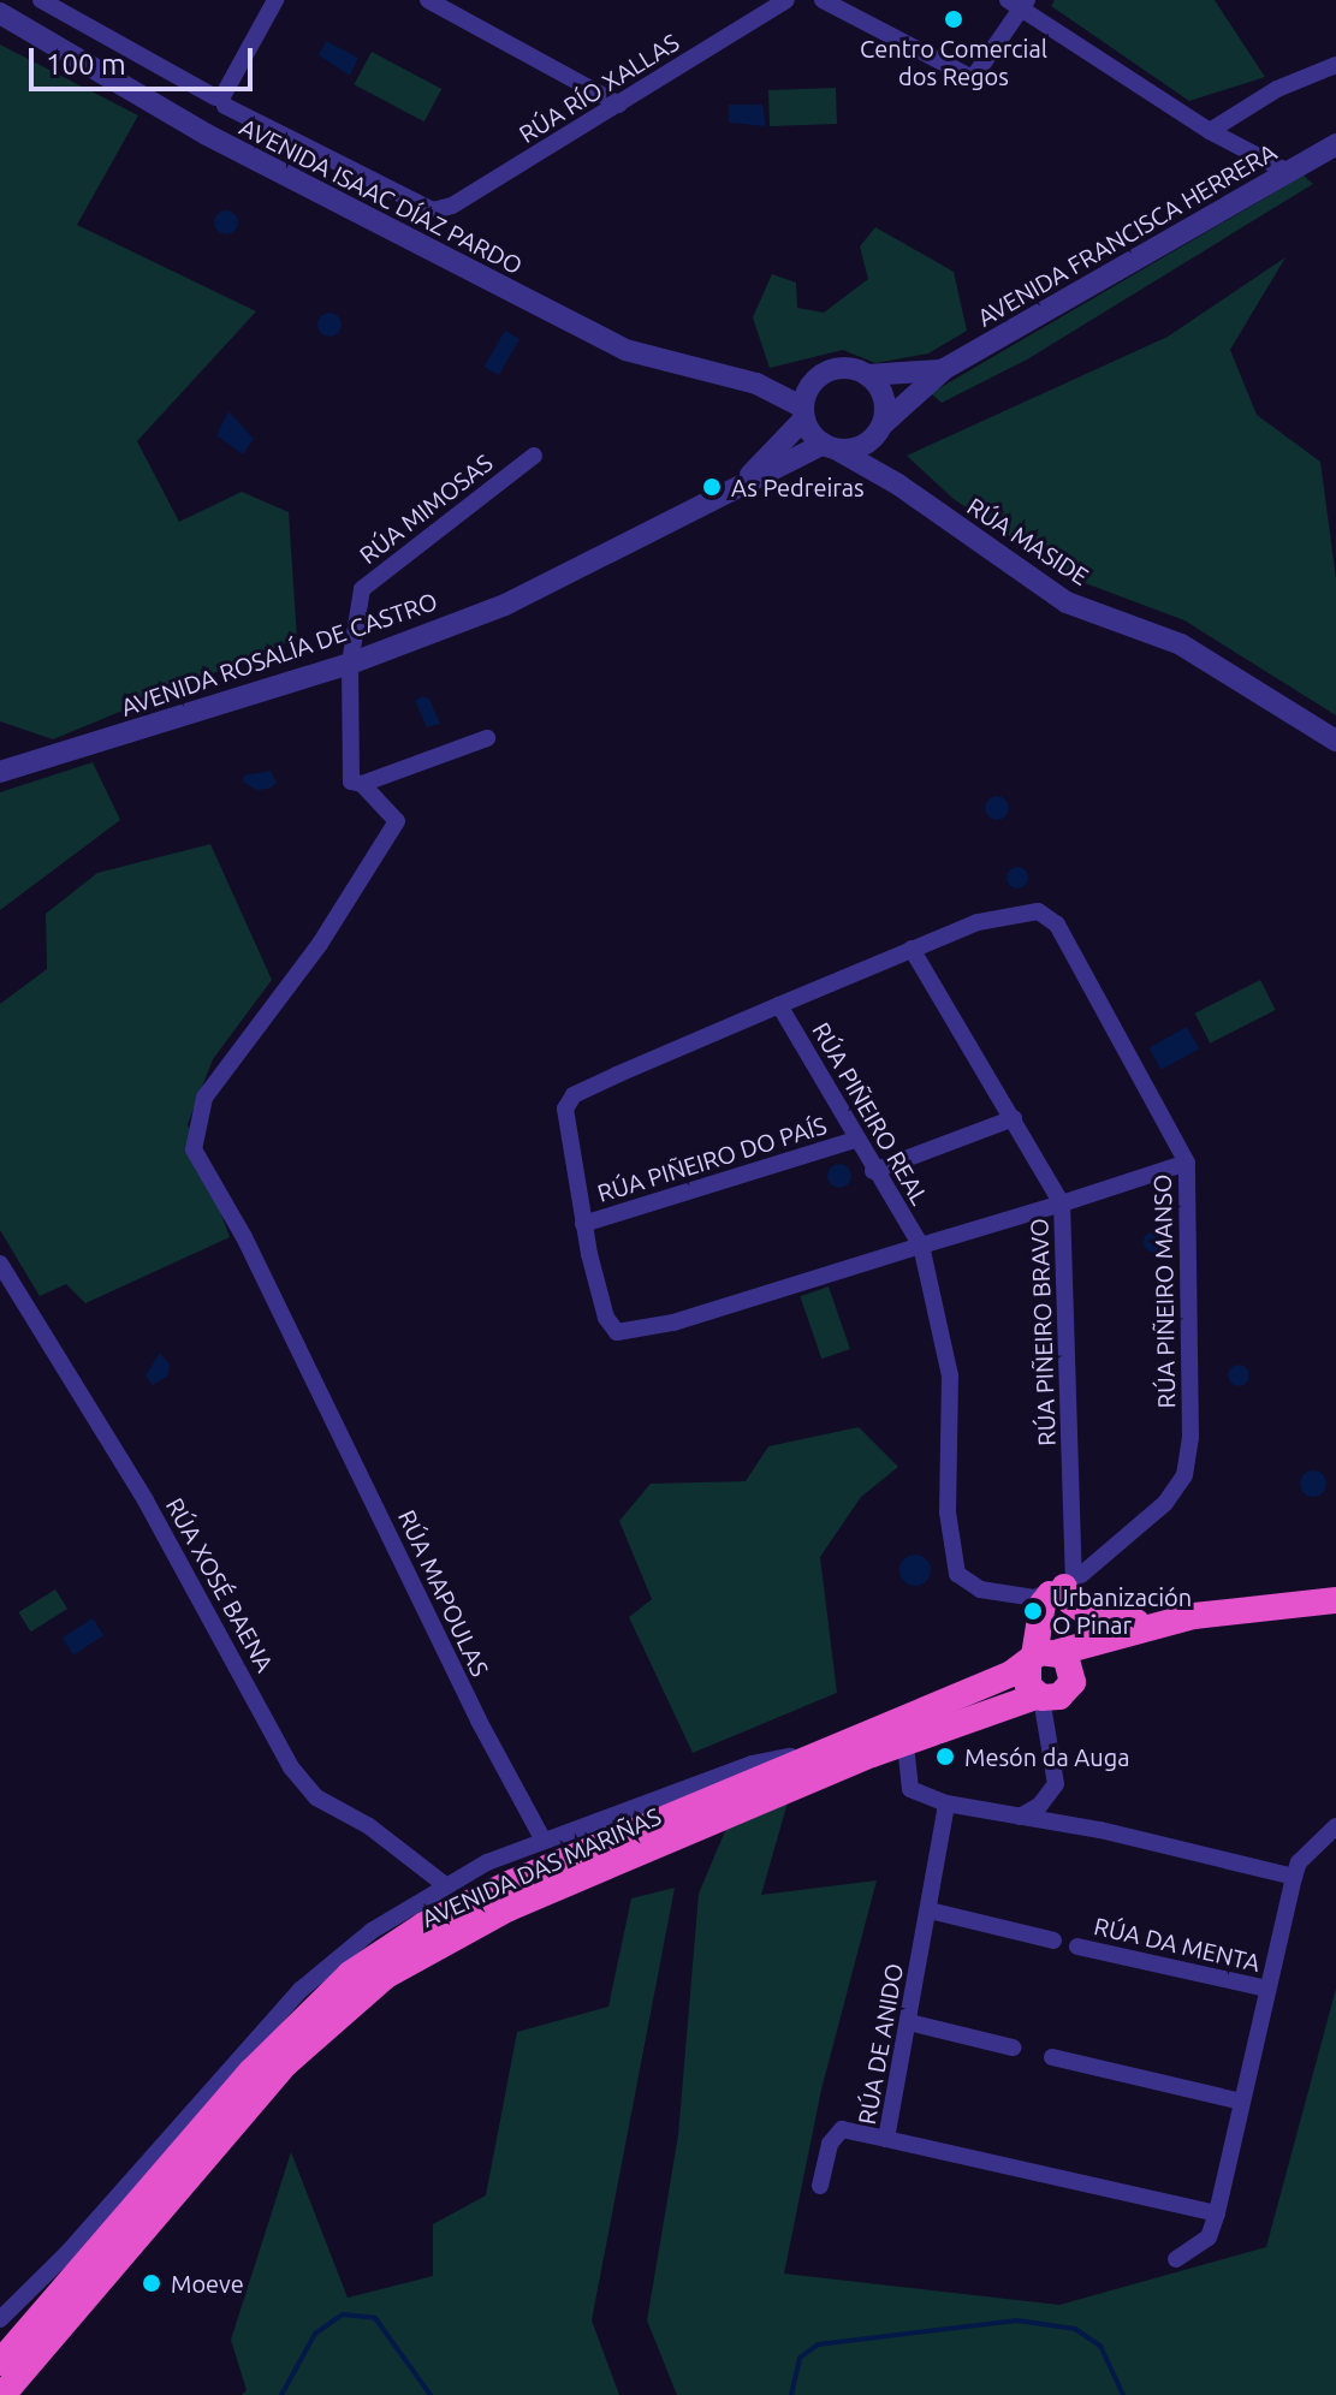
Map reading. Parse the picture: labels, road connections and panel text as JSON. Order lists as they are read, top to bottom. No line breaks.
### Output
{"streets":{"highway":["AVENIDA DAS MARIÑAS"],"street":["RÚA RÍO XALLAS","AVENIDA ISAAC DÍAZ PARDO","AVENIDA FRANCISCA HERRERA","RÚA MIMOSAS","RÚA MASIDE","AVENIDA ROSALÍA DE CASTRO","RÚA PIÑEIRO REAL","RÚA PIÑEIRO DO PAÍS","RÚA PIÑEIRO MANSO","RÚA PIÑEIRO BRAVO","RÚA XOSÉ BAENA","RÚA MAPOULAS","RÚA DA MENTA","RÚA DE ANIDO"]},"crossings":[["AVENIDA ISAAC DÍAZ PARDO","AVENIDA FRANCISCA HERRERA"],["AVENIDA ISAAC DÍAZ PARDO","RÚA MASIDE"],["AVENIDA ISAAC DÍAZ PARDO","AVENIDA ROSALÍA DE CASTRO"],["AVENIDA FRANCISCA HERRERA","RÚA MASIDE"],["AVENIDA FRANCISCA HERRERA","AVENIDA ROSALÍA DE CASTRO"],["RÚA MIMOSAS","AVENIDA ROSALÍA DE CASTRO"],["RÚA MIMOSAS","RÚA MAPOULAS"],["RÚA MASIDE","AVENIDA ROSALÍA DE CASTRO"],["RÚA PIÑEIRO REAL","RÚA PIÑEIRO DO PAÍS"],["RÚA PIÑEIRO REAL","RÚA PIÑEIRO MANSO"],["RÚA PIÑEIRO DO PAÍS","RÚA PIÑEIRO MANSO"],["RÚA PIÑEIRO MANSO","RÚA PIÑEIRO BRAVO"],["RÚA XOSÉ BAENA","AVENIDA DAS MARIÑAS"],["RÚA MAPOULAS","AVENIDA DAS MARIÑAS"]],"places":["Centro Comercial dos Regos","As Pedreiras","Urbanización O Pinar","Mesón da Auga","Moeve"],"scale_bar":"100 m"}
